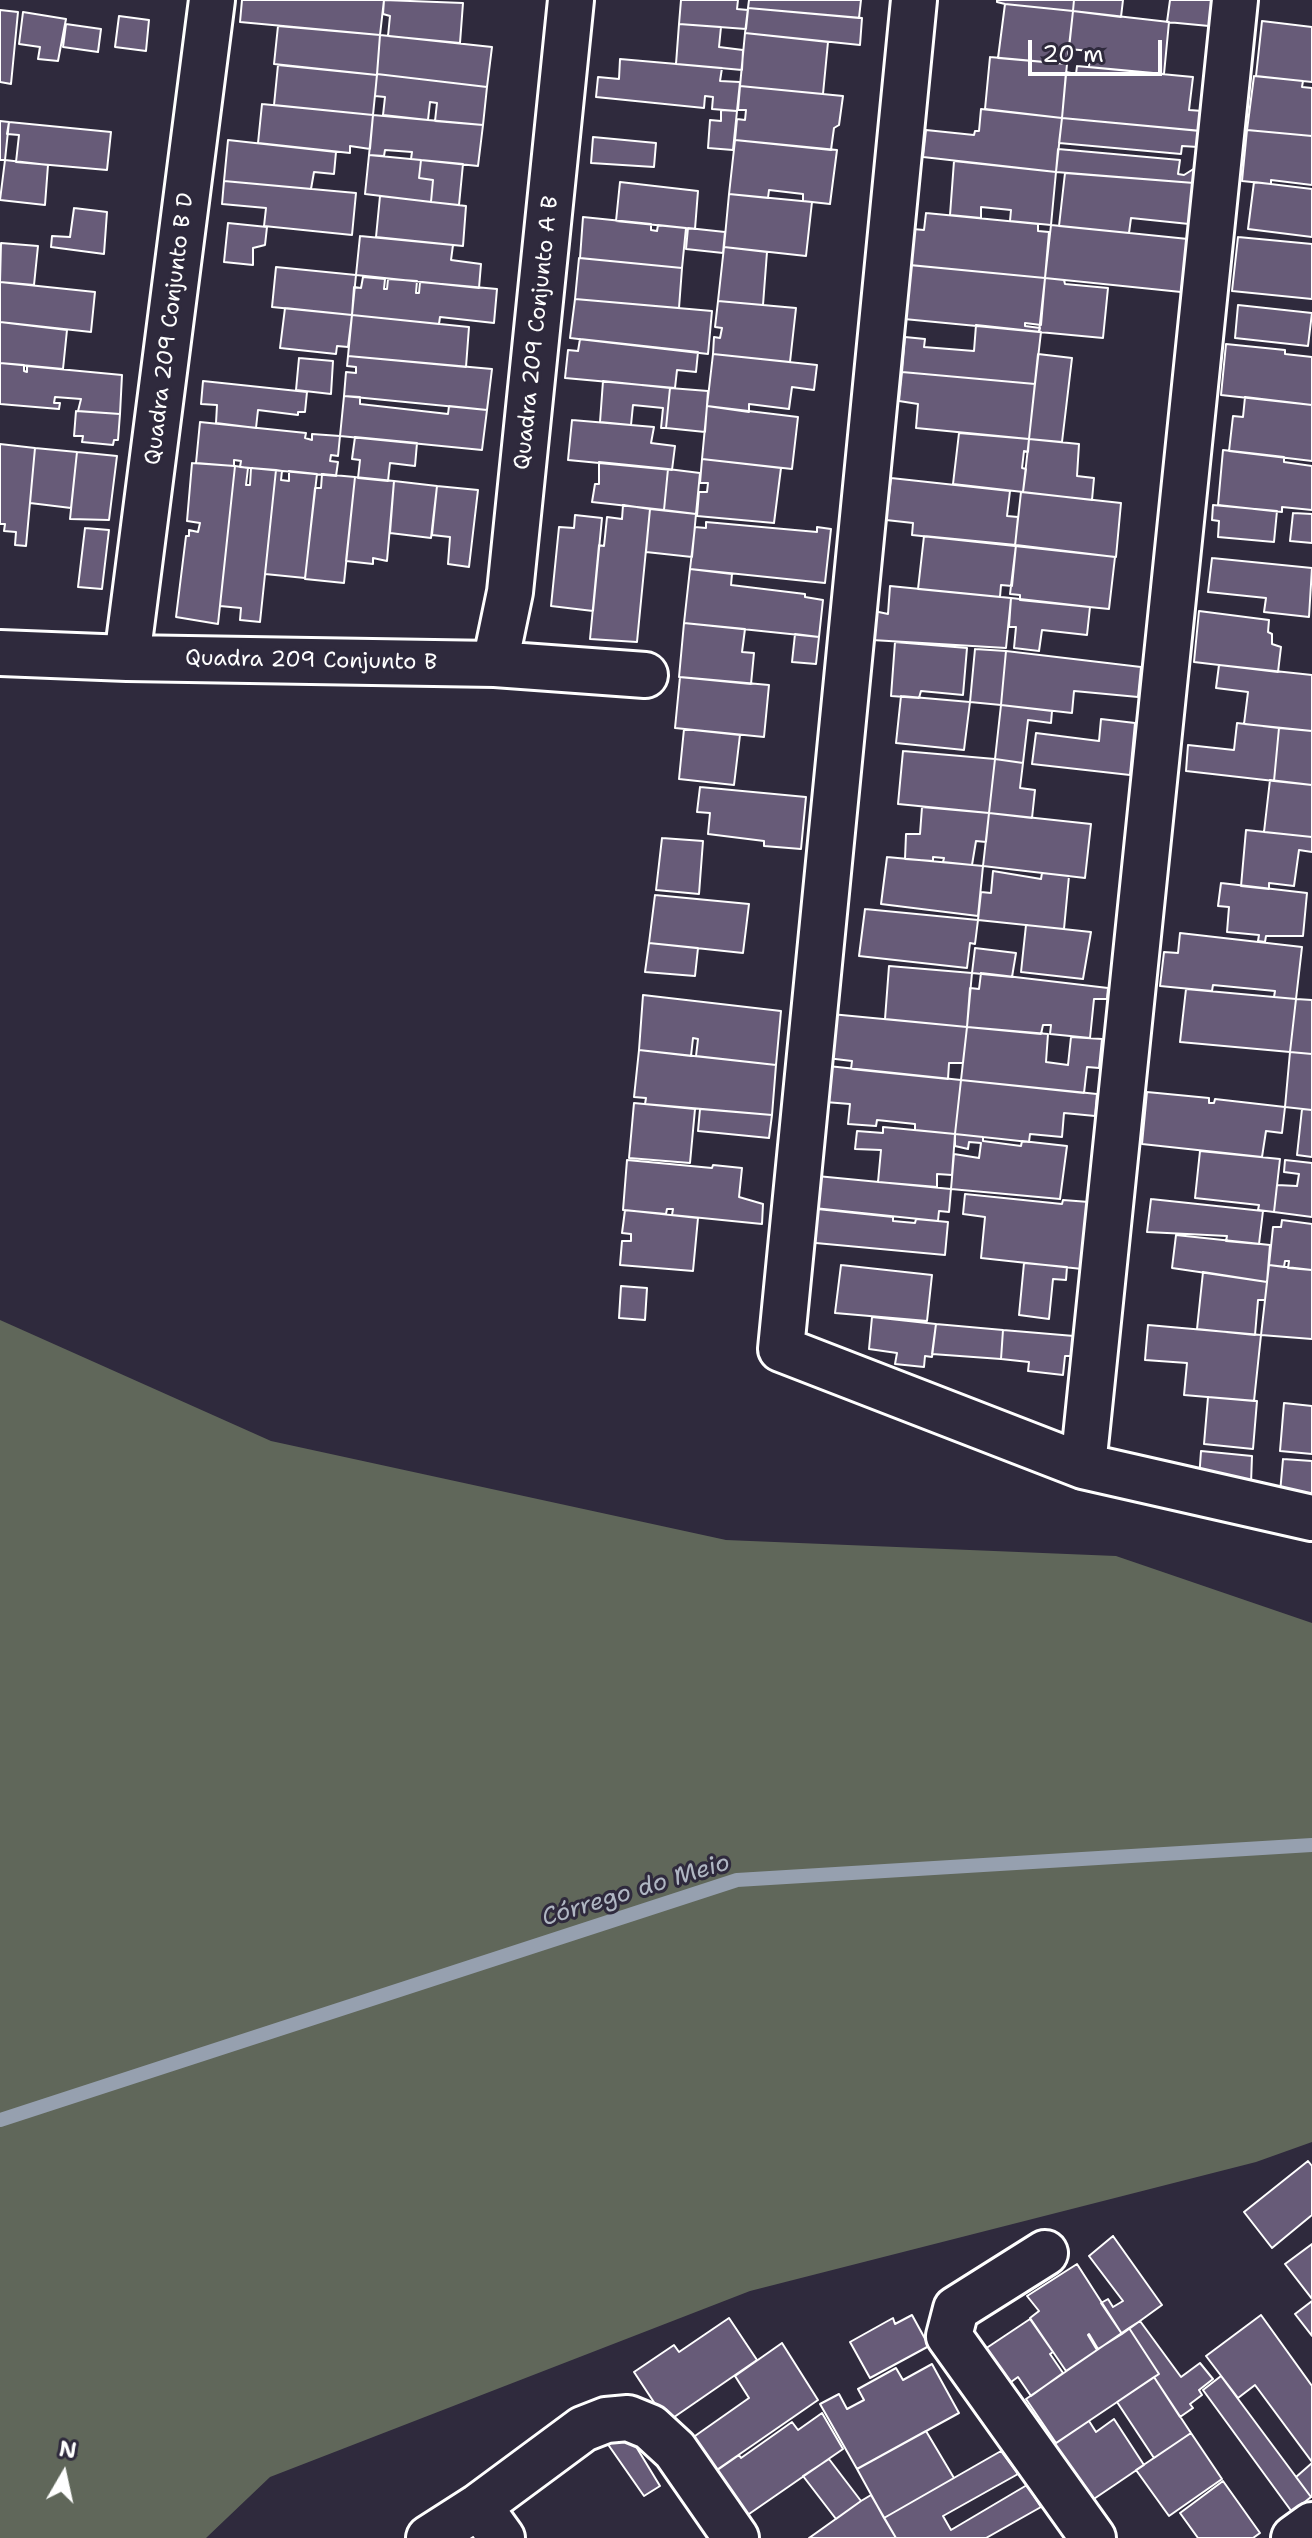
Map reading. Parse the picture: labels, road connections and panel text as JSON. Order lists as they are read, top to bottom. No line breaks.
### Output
{"streets":{"street":["Quadra 209 Conjunto B D","Quadra 209 Conjunto A B","Quadra 209 Conjunto B"]},"crossings":[["Quadra 209 Conjunto B D","Quadra 209 Conjunto B"],["Quadra 209 Conjunto A B","Quadra 209 Conjunto B"]],"water":["Córrego do Meio"],"scale_bar":"20 m","north":"top"}
